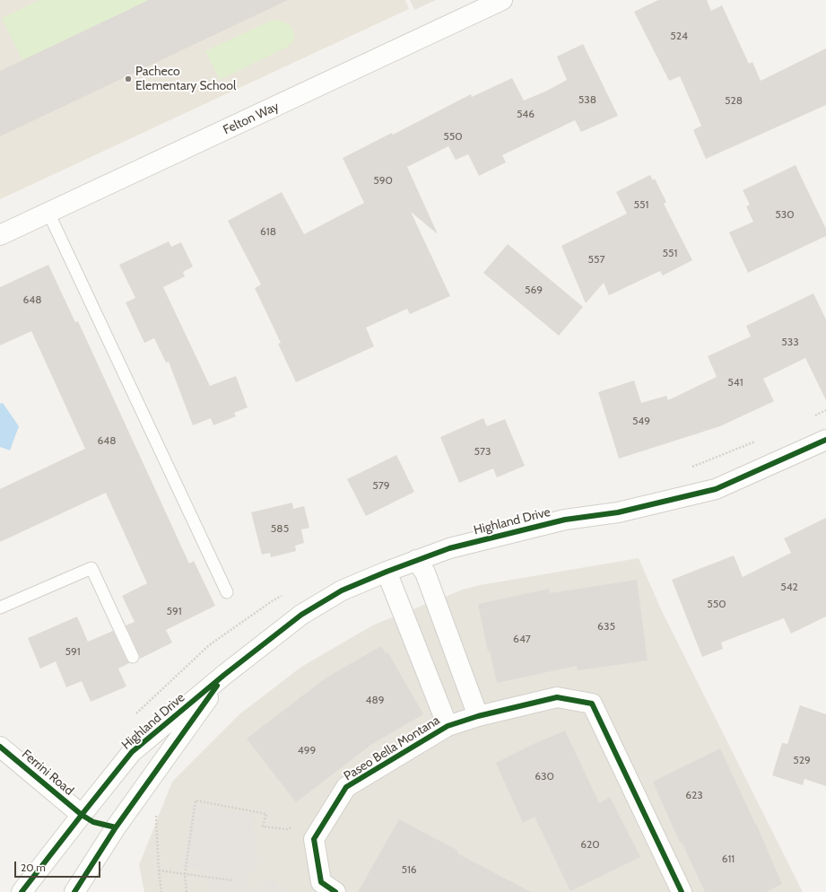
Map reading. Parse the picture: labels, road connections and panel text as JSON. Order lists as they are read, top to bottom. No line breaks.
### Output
{"streets":{"street":["Felton Way","Highland Drive","Paseo Bella Montana","Ferrini Road"]},"crossings":[["Highland Drive","Paseo Bella Montana"],["Highland Drive","Ferrini Road"]],"places":["Pacheco Elementary School"],"house_numbers":["524","538","528","546","550","590","551","530","618","551","557","569","648","533","541","549","648","573","579","585","542","550","591","635","647","591","489","499","529","630","623","620","611","516"],"scale_bar":"20 m"}
